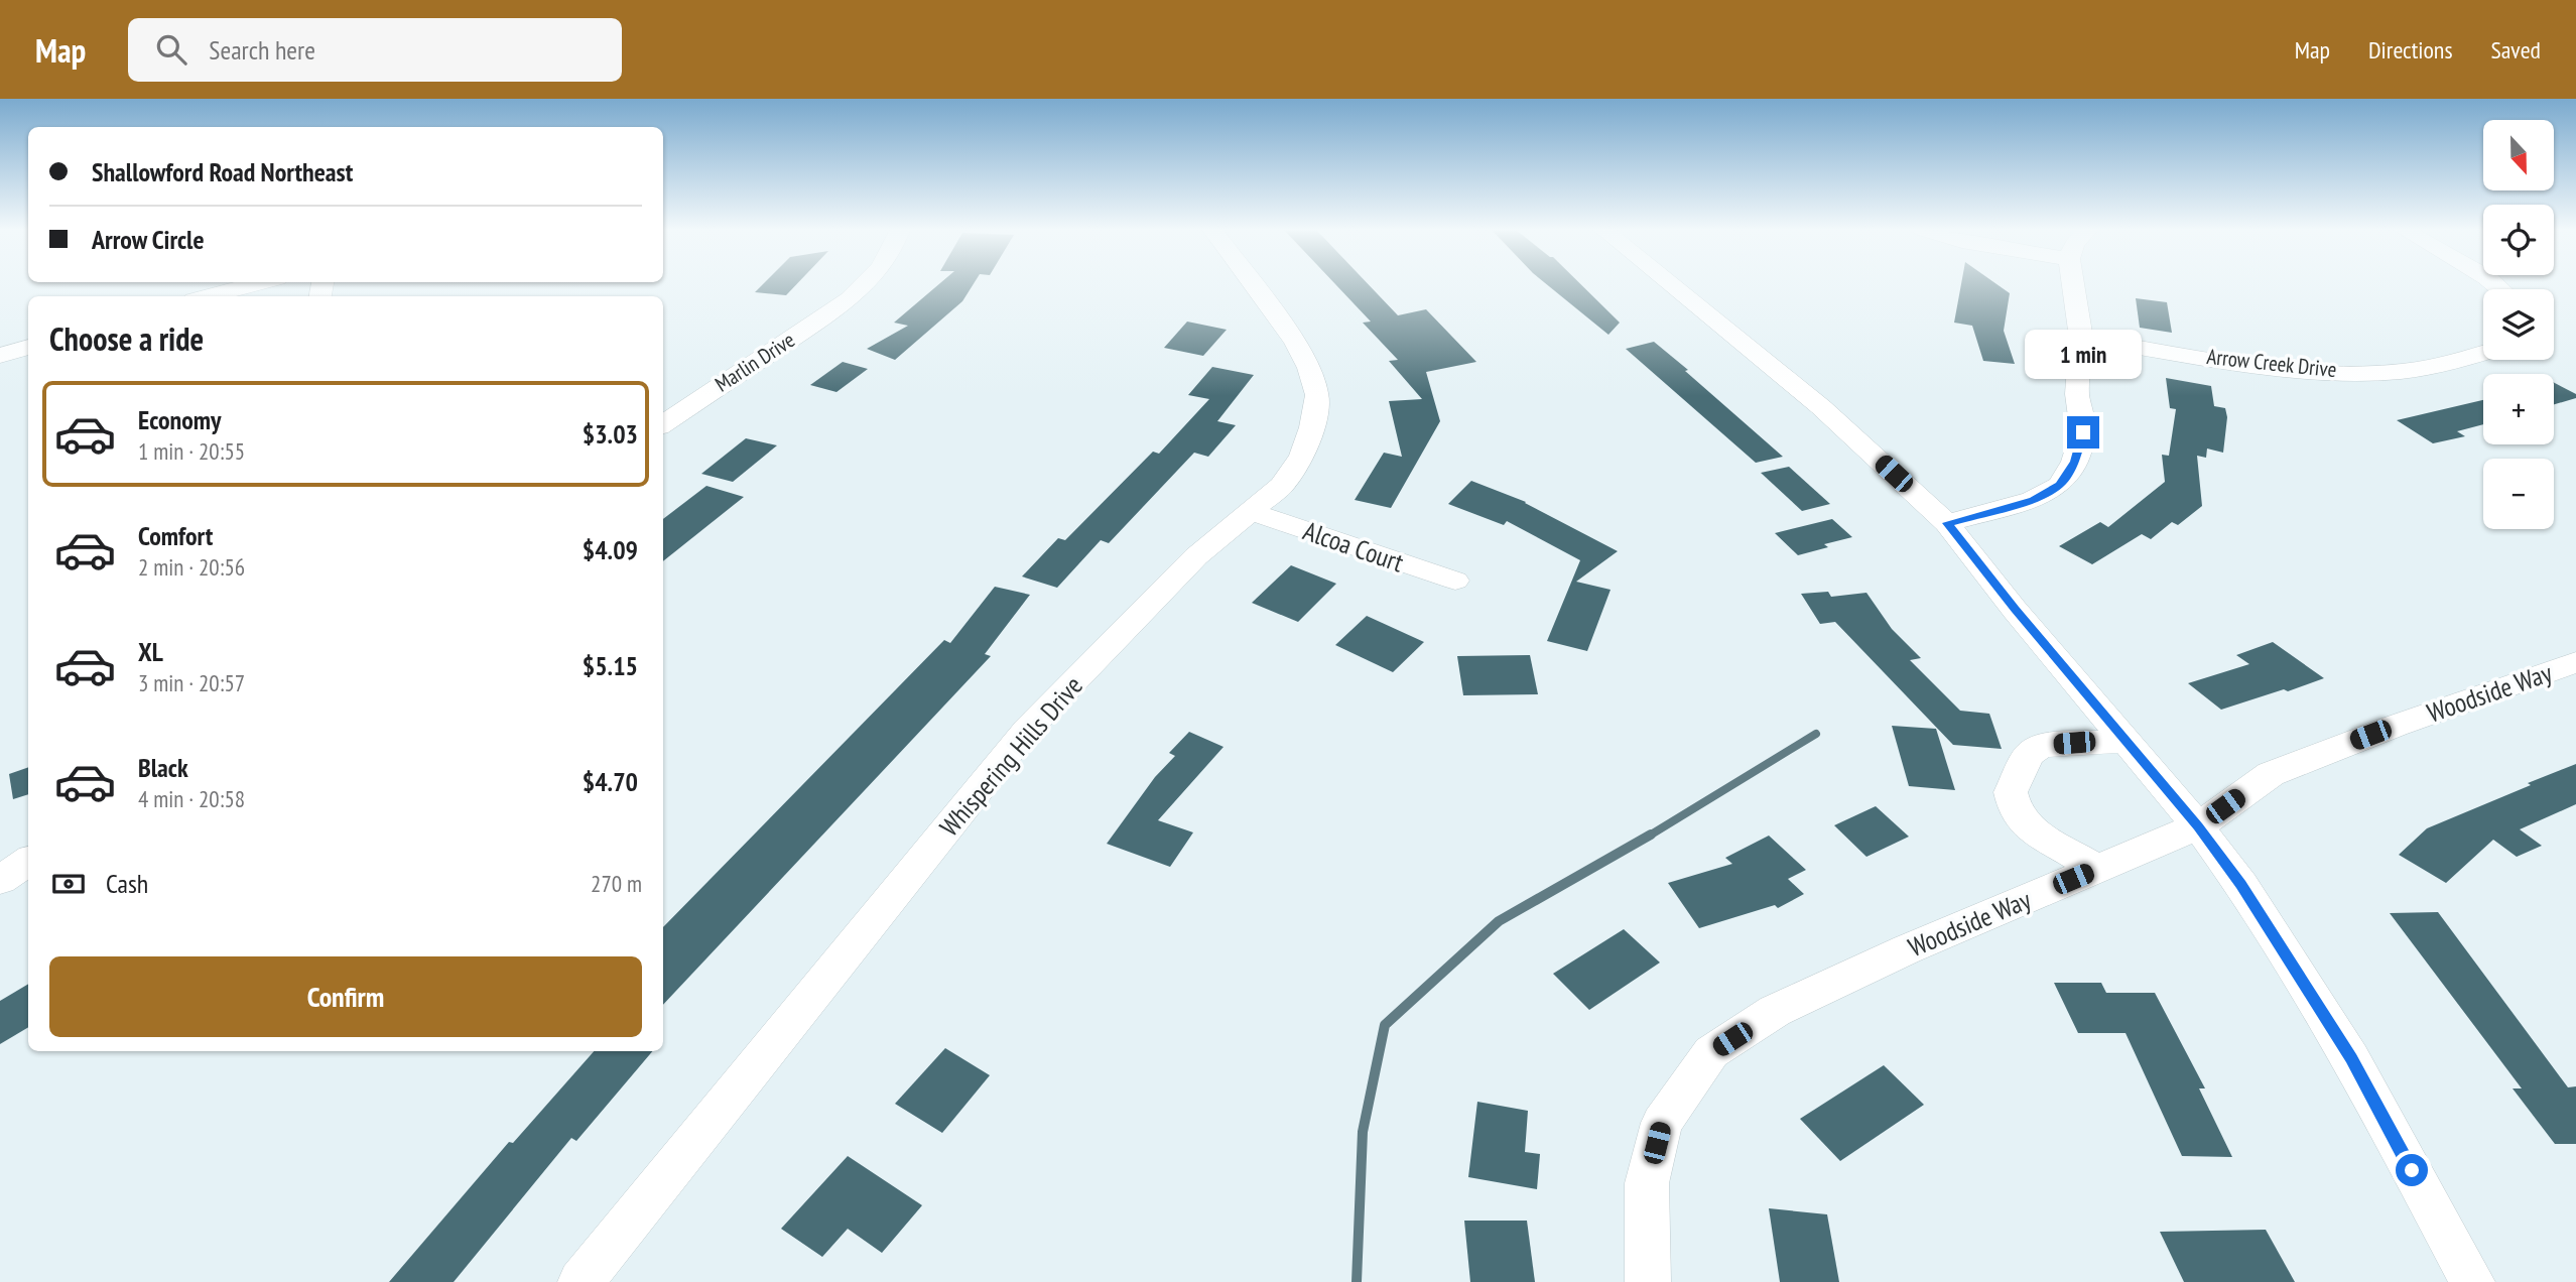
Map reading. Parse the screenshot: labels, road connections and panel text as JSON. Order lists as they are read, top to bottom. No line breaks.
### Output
{"streets":{"street":["Marlin Drive","Arrow Creek Drive","Alcoa Court","Woodside Way","Whispering Hills Drive"]},"crossings":[["Alcoa Court","Whispering Hills Drive"]],"north":"bottom","page":{"header":"Map","search":"Search here","nav":["Map","Directions","Saved"],"map_buttons":["+","−"],"banner":["Shallowford Road Northeast","Arrow Circle"],"heading":"Choose a ride","bubble":"1 min","list":[{"name":"Economy","note":"1 min · 20:55","value":"$3.03"},{"name":"Comfort","note":"2 min · 20:56","value":"$4.09"},{"name":"XL","note":"3 min · 20:57","value":"$5.15"},{"name":"Black","note":"4 min · 20:58","value":"$4.70"}],"pay":["Cash","270 m"],"buttons":"Confirm"}}
